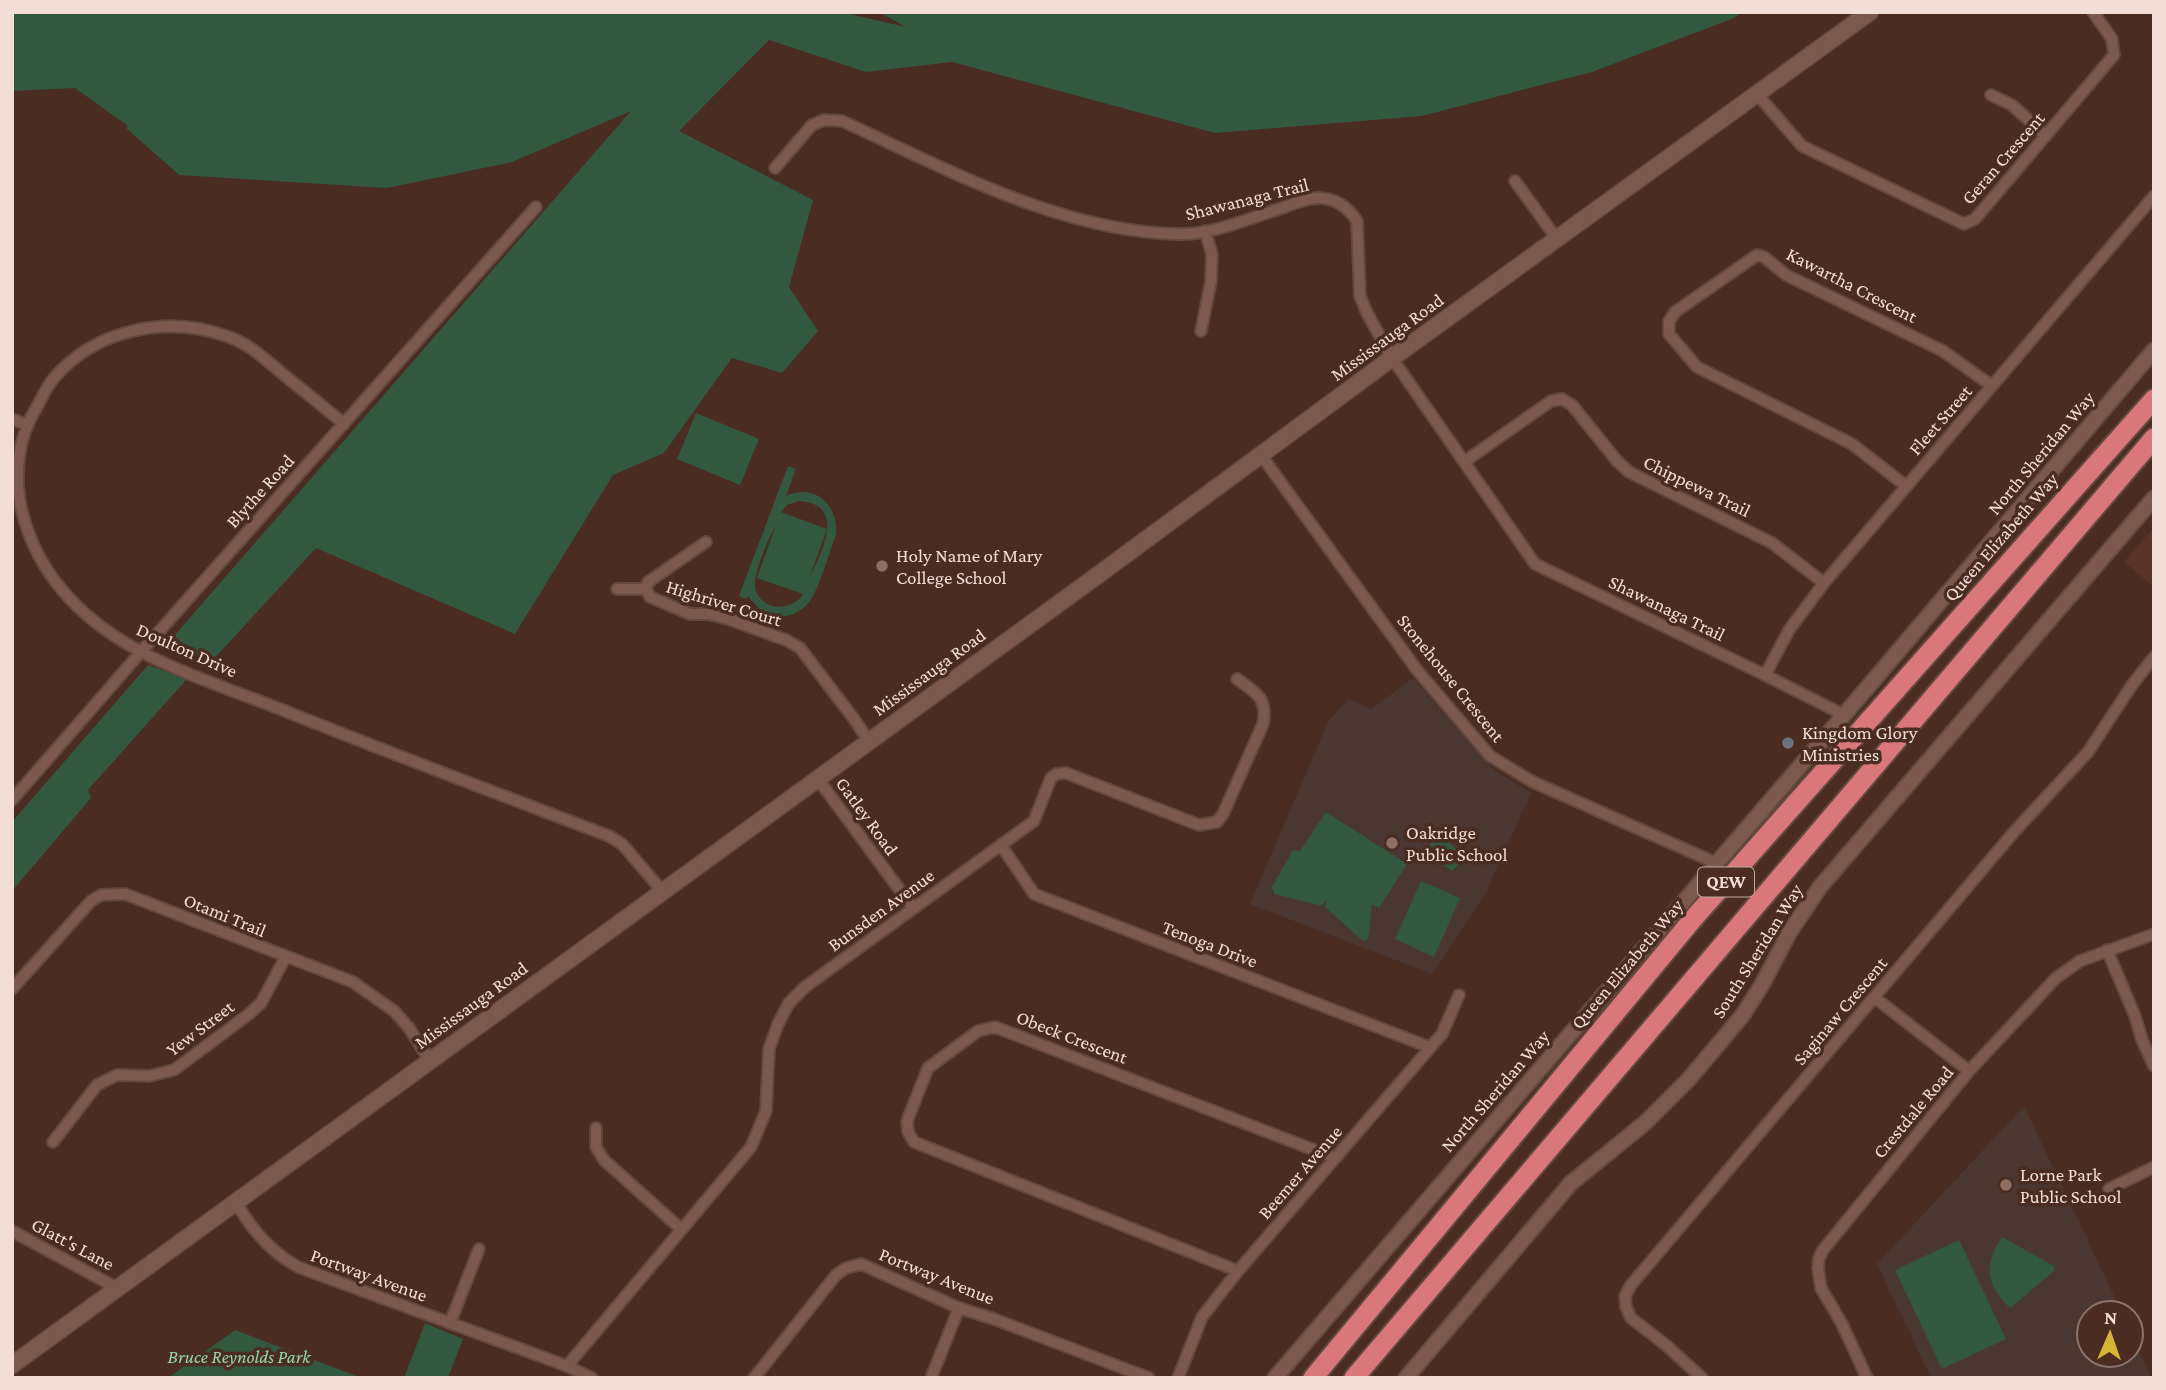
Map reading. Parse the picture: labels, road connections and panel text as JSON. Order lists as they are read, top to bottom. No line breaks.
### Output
{"streets":{"highway":["Queen Elizabeth Way","QEW"],"main road":["Mississauga Road"],"street":["Geran Crescent","Shawanaga Trail","Kawartha Crescent","Fleet Street","North Sheridan Way","Chippewa Trail","Blythe Road","Highriver Court","Doulton Drive","Stonehouse Crescent","Gatley Road","Bunsden Avenue","Otami Trail","Tenoga Drive","South Sheridan Way","Saginaw Crescent","Yew Street","Obeck Crescent","Crestdale Road","Beemer Avenue","Glatt's Lane","Portway Avenue"]},"crossings":[["Geran Crescent","Mississauga Road"],["Shawanaga Trail","Mississauga Road"],["Shawanaga Trail","Fleet Street"],["Shawanaga Trail","North Sheridan Way"],["Shawanaga Trail","Chippewa Trail"],["Kawartha Crescent","Fleet Street"],["Mississauga Road","Highriver Court"],["Mississauga Road","Doulton Drive"],["Mississauga Road","Stonehouse Crescent"],["Mississauga Road","Gatley Road"],["Mississauga Road","Otami Trail"],["Mississauga Road","Glatt's Lane"],["Mississauga Road","Portway Avenue"],["Fleet Street","Chippewa Trail"],["North Sheridan Way","Stonehouse Crescent"],["Blythe Road","Doulton Drive"],["Gatley Road","Bunsden Avenue"],["Bunsden Avenue","Tenoga Drive"],["Bunsden Avenue","Portway Avenue"],["Otami Trail","Yew Street"],["Tenoga Drive","Beemer Avenue"],["Obeck Crescent","Beemer Avenue"]],"parks":["Bruce Reynolds Park"],"places":["Holy Name of Mary College School","Kingdom Glory Ministries","Oakridge Public School","Lorne Park Public School"],"north":"top"}
